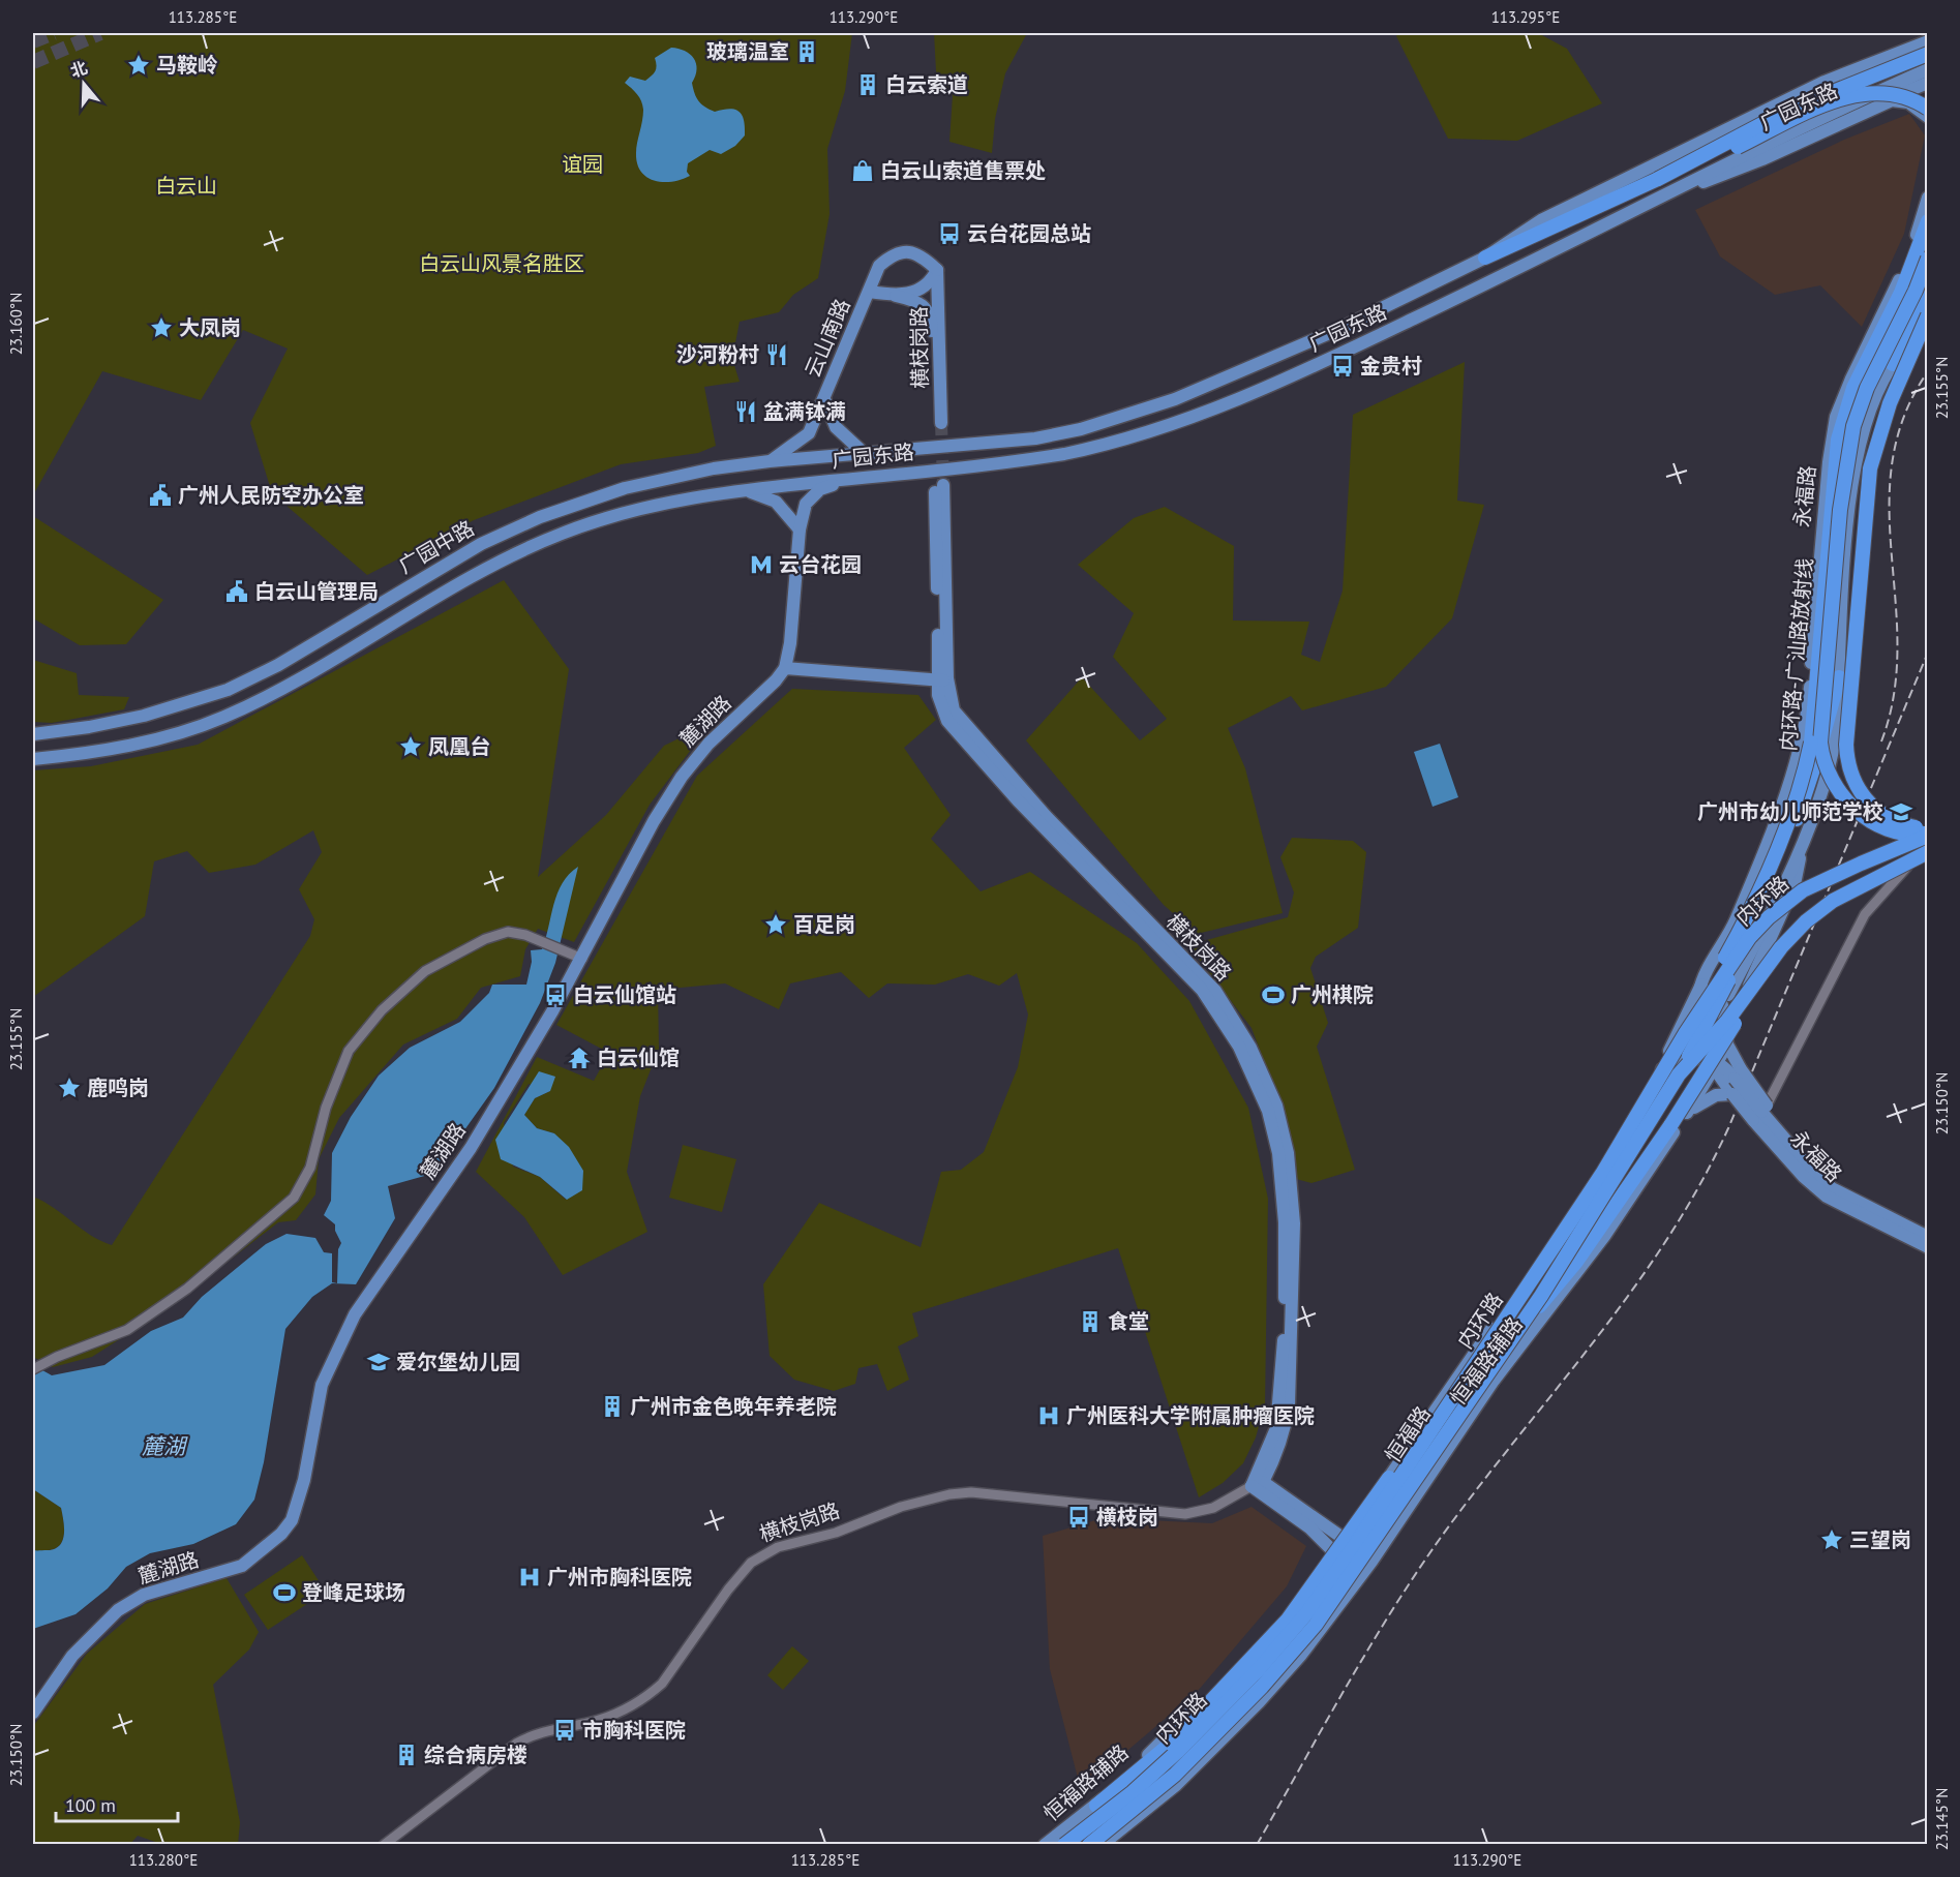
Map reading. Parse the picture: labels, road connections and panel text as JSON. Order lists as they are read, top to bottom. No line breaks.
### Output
{"streets":{"highway":["内环路-广汕路放射线","内环路"],"main road":["广园东路","云山南路","横枝岗路","永福路","广园中路","麓湖路","恒福路辅路","恒福路"]},"crossings":[["广园东路","云山南路"],["广园东路","广园中路"],["广园东路","麓湖路"],["云山南路","横枝岗路"],["云山南路","广园中路"],["永福路","恒福路辅路"],["永福路","恒福路"],["内环路-广汕路放射线","内环路"],["内环路-广汕路放射线","恒福路辅路"],["内环路","恒福路辅路"],["内环路","恒福路"],["恒福路辅路","恒福路"]],"water":["麓湖"],"parks":["谊园","白云山","白云山风景名胜区"],"places":{"building":["玻璃温室","白云索道","食堂","广州市金色晚年养老院","综合病房楼"],"place":["马鞍岭","大凤岗","凤凰台","百足岗","鹿鸣岗","三望岗"],"shop":["白云山索道售票处"],"bus stop":["云台花园总站","金贵村","白云仙馆站","横枝岗","市胸科医院"],"restaurant":["沙河粉村","盆满钵满"],"public building":["广州人民防空办公室","白云山管理局"],"metro station":["云台花园"],"school or university":["广州市幼儿师范学校","爱尔堡幼儿园"],"sports":["广州棋院","登峰足球场"],"temple":["白云仙馆"],"hospital":["广州医科大学附属肿瘤医院","广州市胸科医院"]},"scale_bar":"100 m","north":"top","coordinates":["113.285°E","113.290°E","113.295°E","23.160°N","23.155°N","23.150°N","23.145°N","113.280°E"]}
